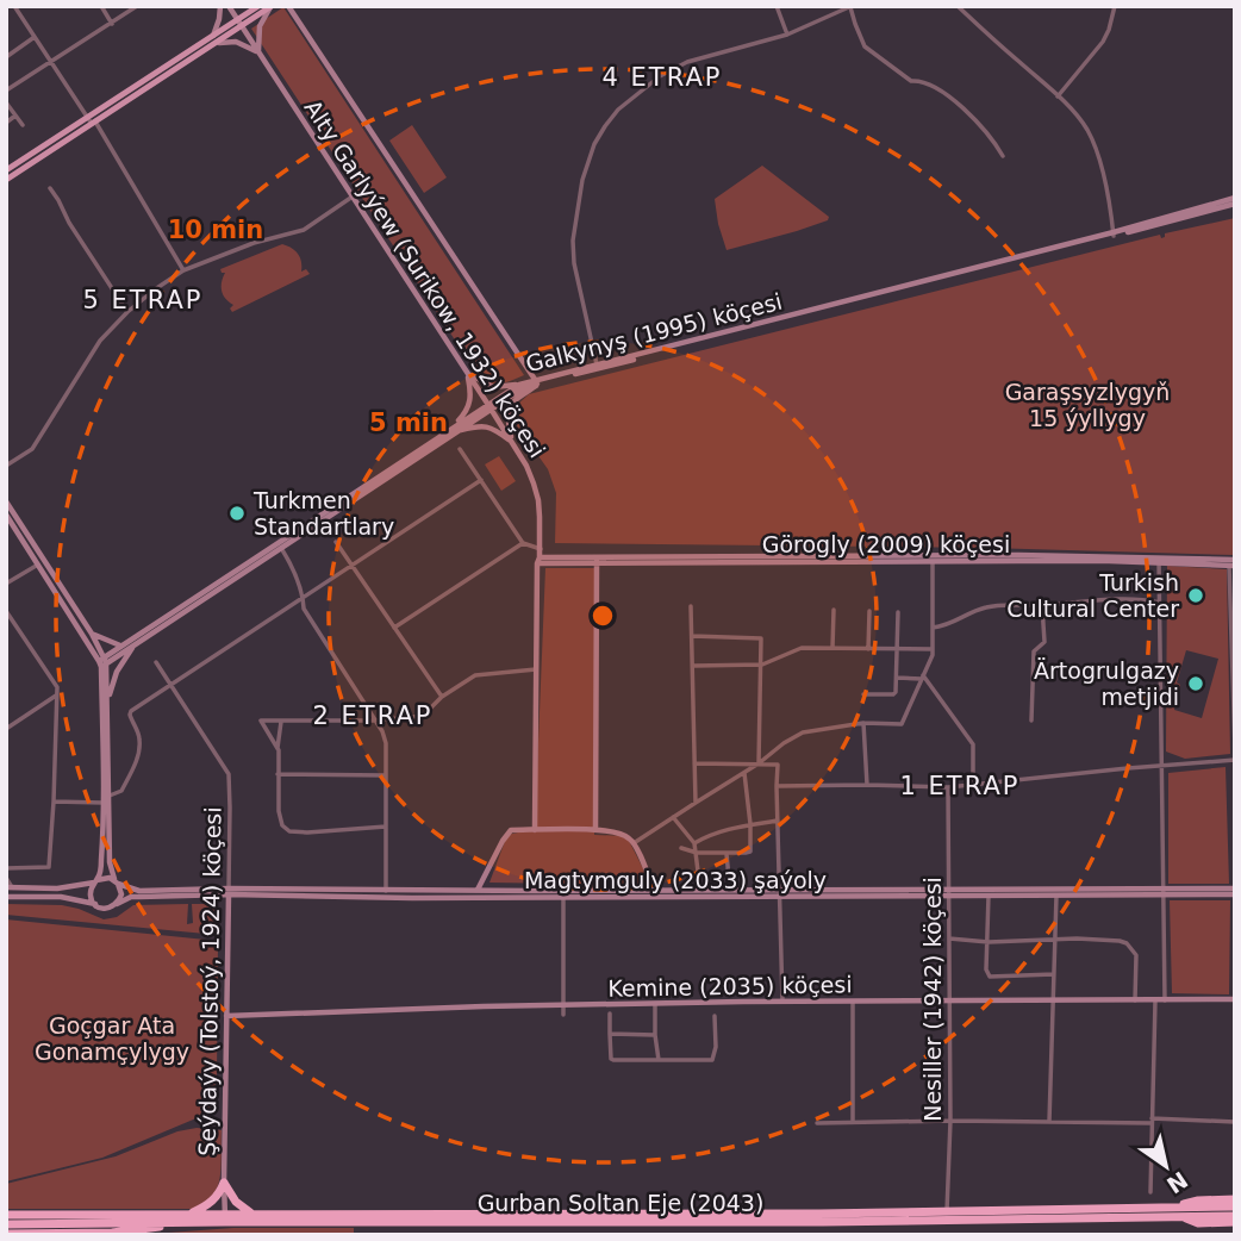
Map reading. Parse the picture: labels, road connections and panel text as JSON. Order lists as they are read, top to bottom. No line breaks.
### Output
{"streets":{"highway":["Gurban Soltan Eje (2043)"],"main road":["Alty Garlyýew (Surikow, 1932) köçesi","Galkynyş (1995) köçesi","Görogly (2009) köçesi","Magtymguly (2033) şaýoly","Şeýdaýy (Tolstoý, 1924) köçesi","Kemine (2035) köçesi"],"street":["Nesiller (1942) köçesi"]},"crossings":[["Alty Garlyýew (Surikow, 1932) köçesi","Galkynyş (1995) köçesi"],["Alty Garlyýew (Surikow, 1932) köçesi","Görogly (2009) köçesi"],["Magtymguly (2033) şaýoly","Şeýdaýy (Tolstoý, 1924) köçesi"],["Magtymguly (2033) şaýoly","Nesiller (1942) köçesi"],["Şeýdaýy (Tolstoý, 1924) köçesi","Kemine (2035) köçesi"],["Şeýdaýy (Tolstoý, 1924) köçesi","Gurban Soltan Eje (2043)"],["Kemine (2035) köçesi","Nesiller (1942) köçesi"],["Nesiller (1942) köçesi","Gurban Soltan Eje (2043)"]],"districts":["4 ETRAP","5 ETRAP","2 ETRAP","1 ETRAP"],"parks":["Garaşsyzlygyň 15 ýyllygy","Goçgar Ata Gonamçylygy"],"places":["Turkmen Standartlary","Turkish Cultural Center","Ärtogrulgazy metjidi"],"north":"bottom right","rings":["10 min","5 min"]}
